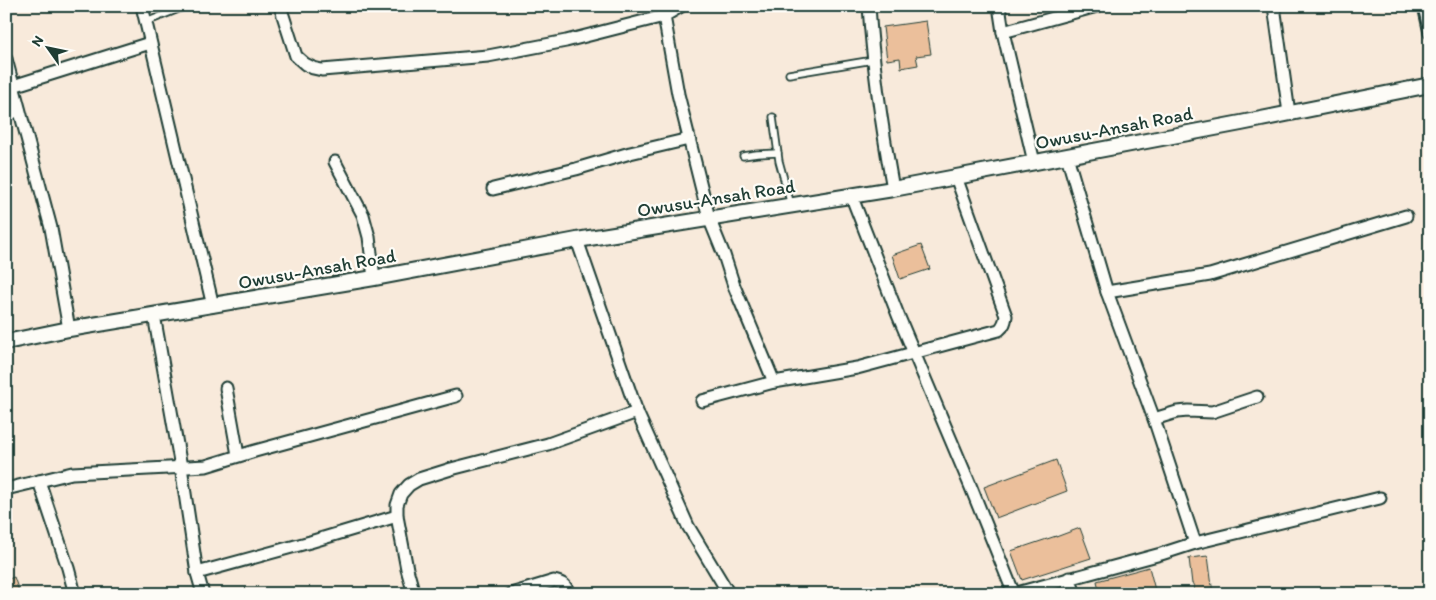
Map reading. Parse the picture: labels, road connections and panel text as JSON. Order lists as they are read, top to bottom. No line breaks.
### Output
{"streets":{"street":["Owusu-Ansah Road"]},"north":"top left"}
